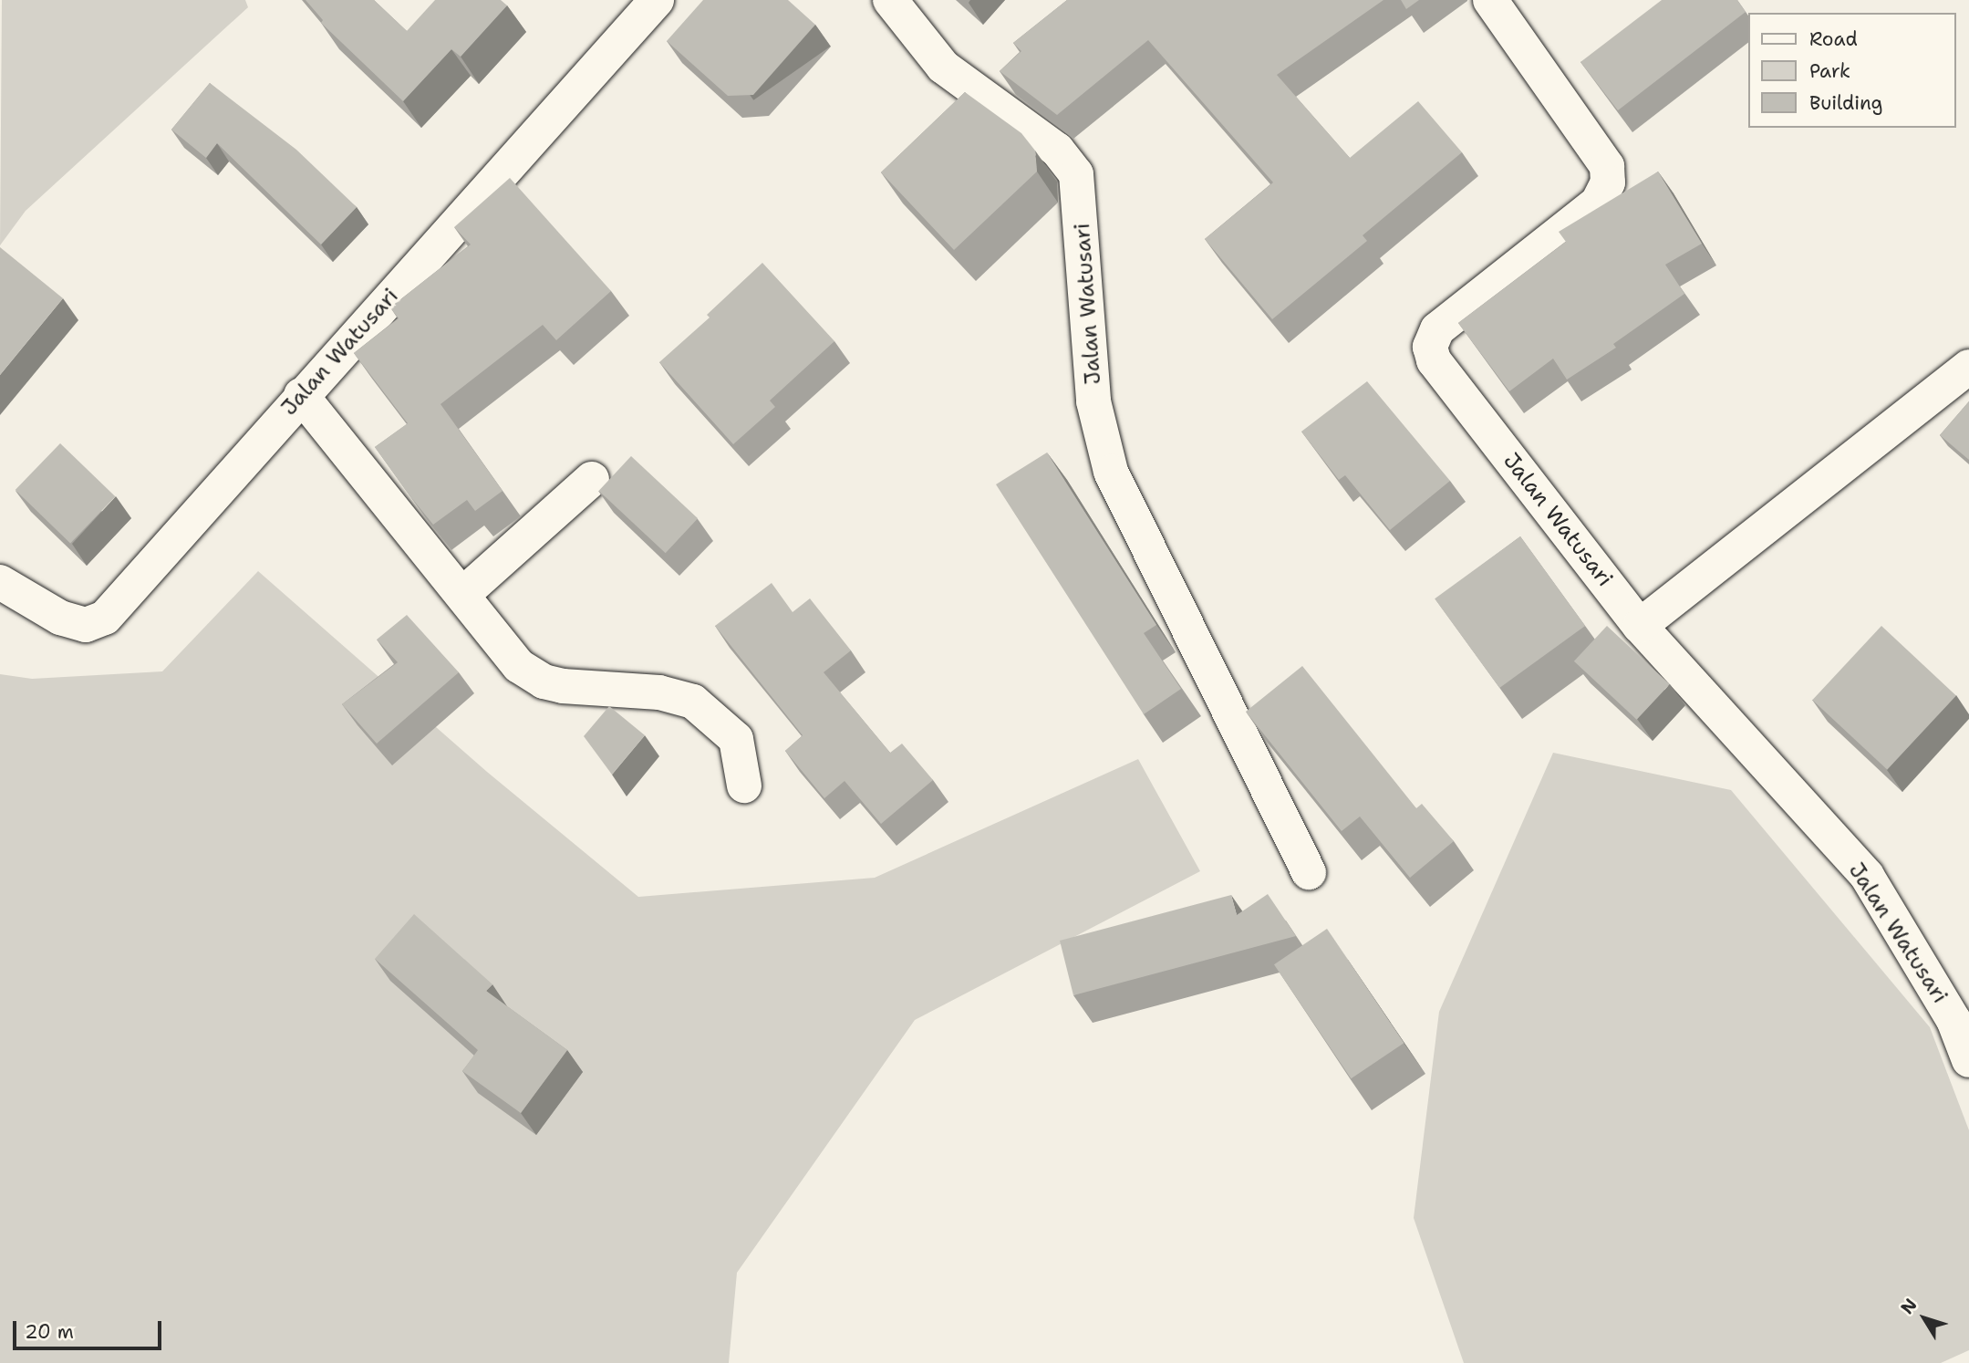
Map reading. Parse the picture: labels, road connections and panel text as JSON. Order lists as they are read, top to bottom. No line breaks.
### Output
{"streets":{"street":["Jalan Watusari"]},"legend":["Road","Park","Building"],"scale_bar":"20 m","north":"top left"}
